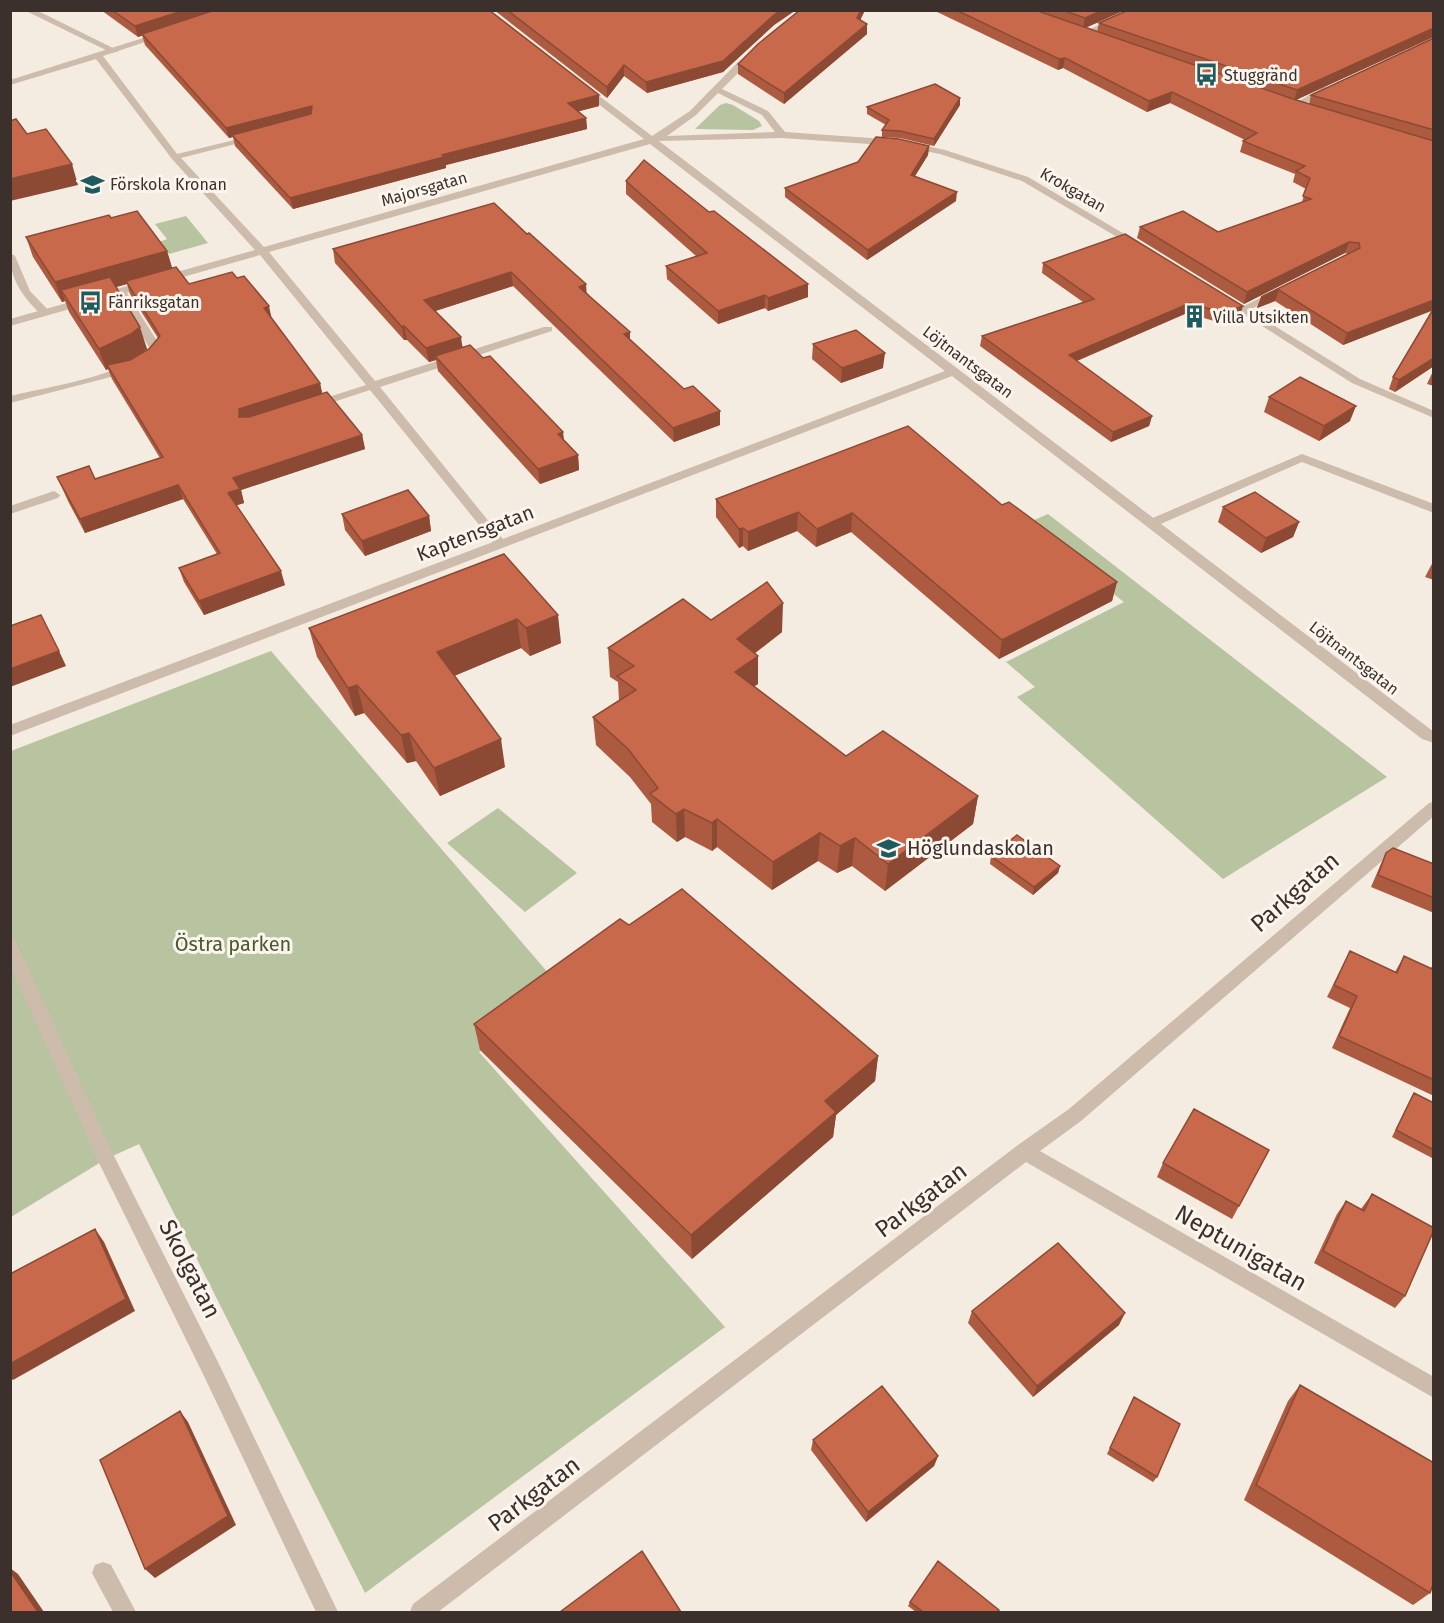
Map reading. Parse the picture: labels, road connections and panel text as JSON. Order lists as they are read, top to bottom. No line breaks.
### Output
{"streets":{"street":["Majorsgatan","Krokgatan","Löjtnantsgatan","Kaptensgatan","Parkgatan","Neptunigatan","Skolgatan"]},"crossings":[["Majorsgatan","Krokgatan"],["Majorsgatan","Löjtnantsgatan"],["Krokgatan","Löjtnantsgatan"],["Löjtnantsgatan","Kaptensgatan"],["Parkgatan","Neptunigatan"]],"parks":["Östra parken"],"places":{"bus stop":["Stuggränd","Fänriksgatan"],"school or university":["Förskola Kronan","Höglundaskolan"],"building":["Villa Utsikten"]}}
